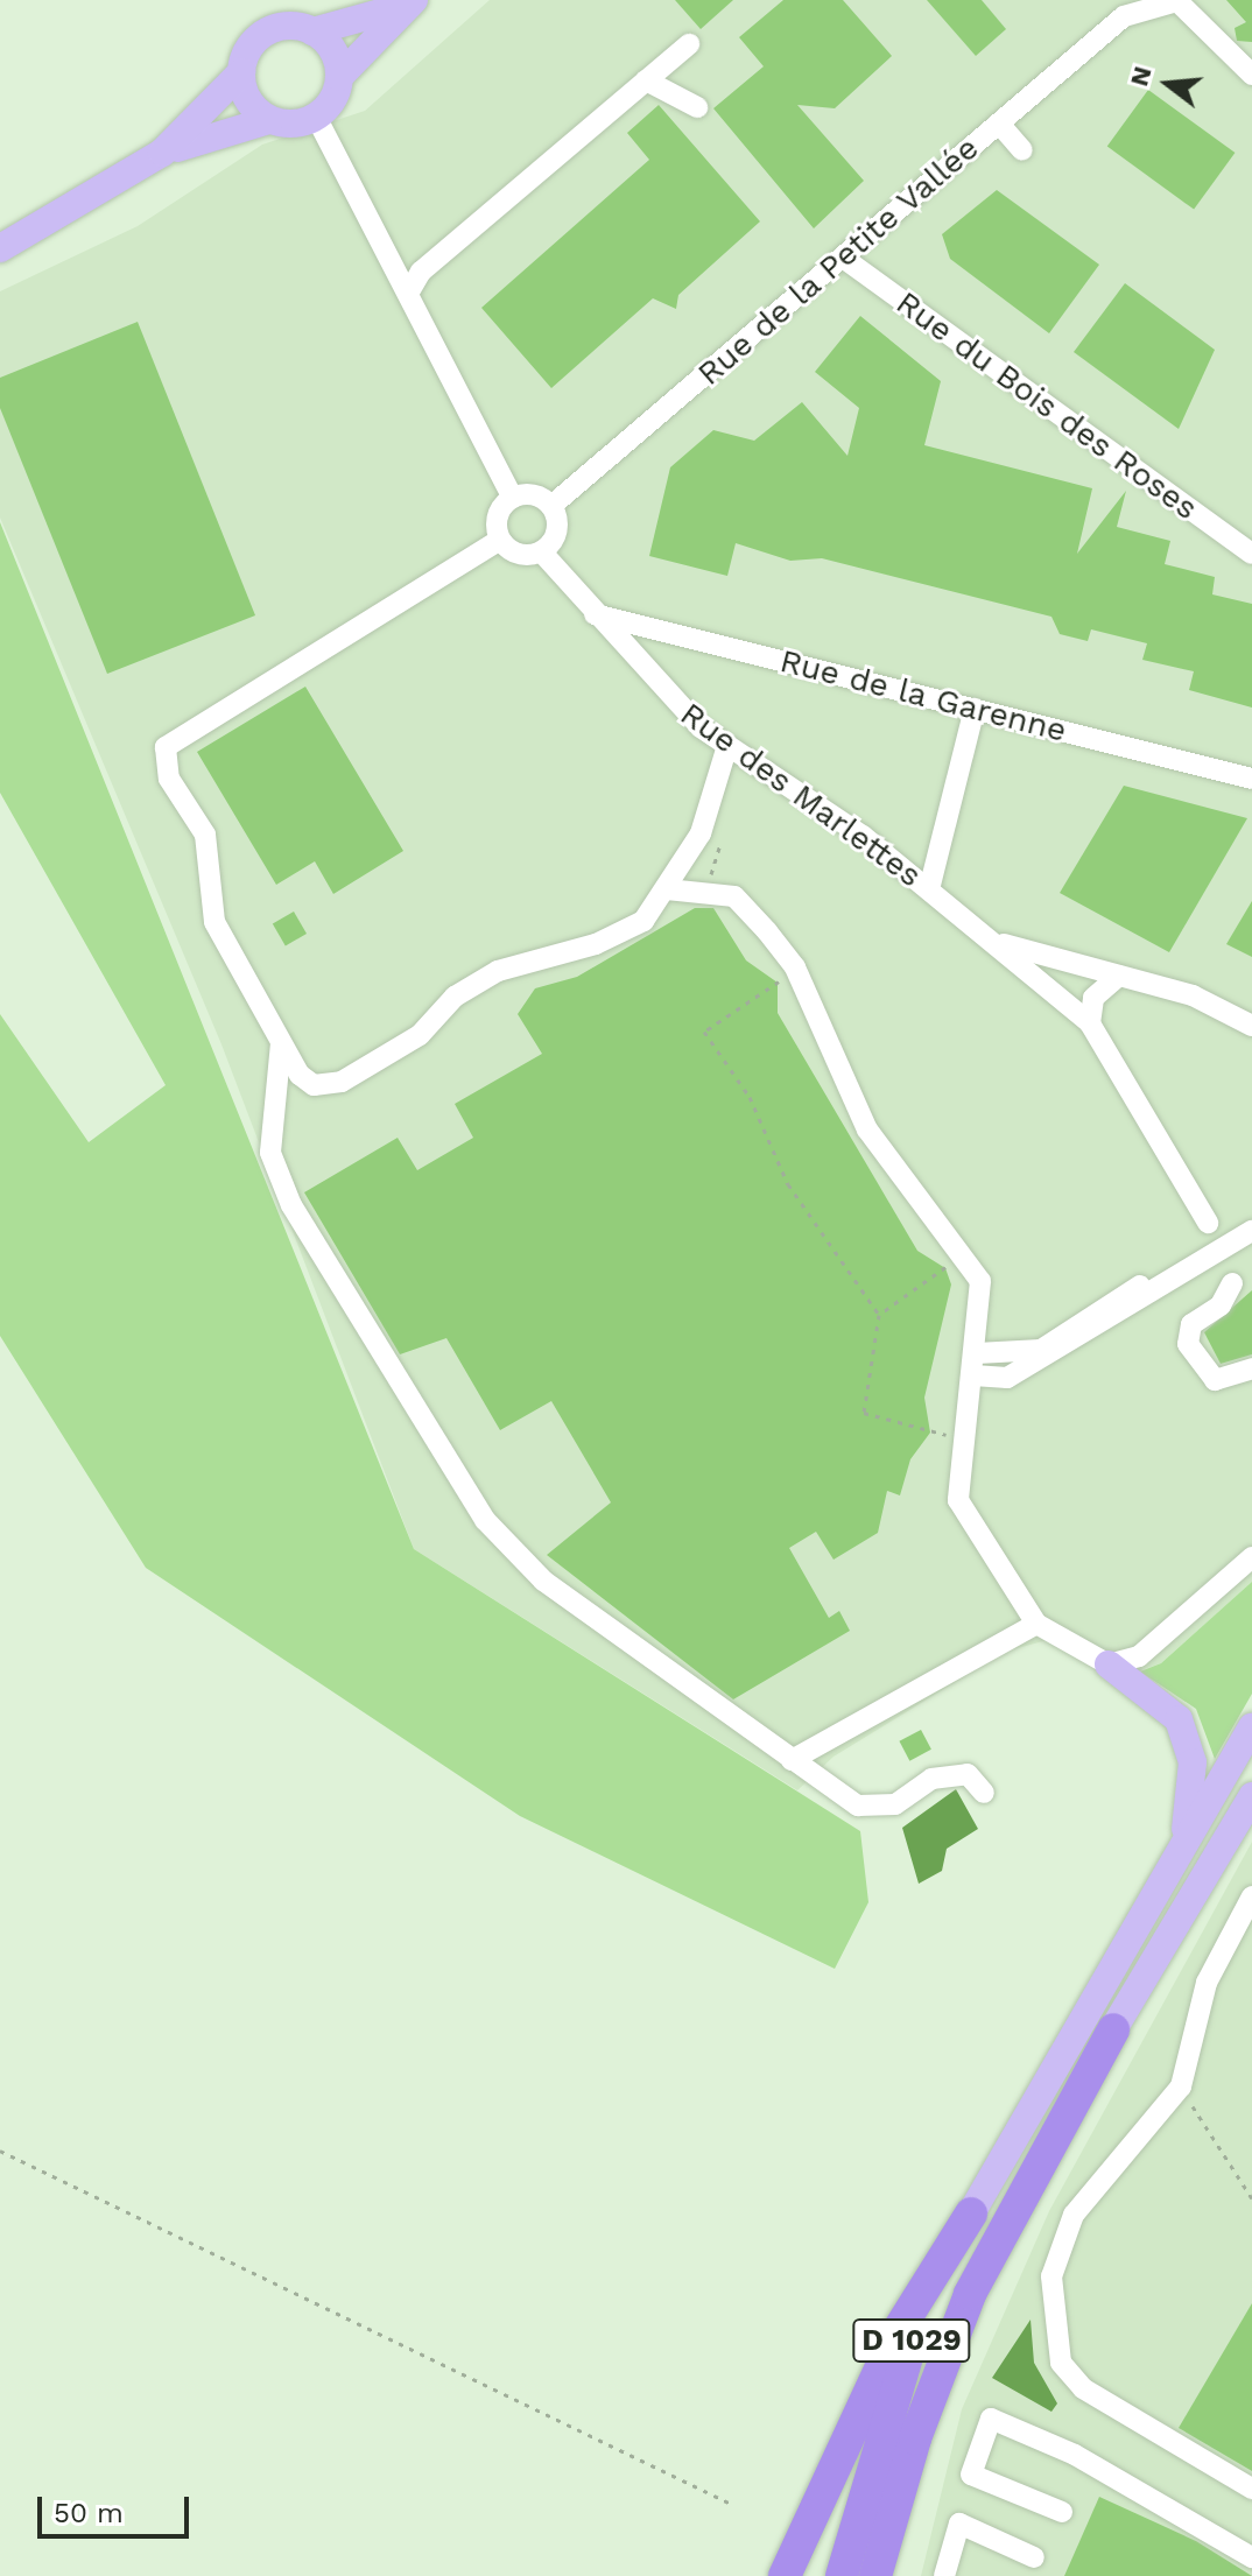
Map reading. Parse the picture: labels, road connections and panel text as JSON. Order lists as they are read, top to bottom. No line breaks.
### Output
{"streets":{"highway":["D 1029"],"street":["Rue de la Petite Vallée","Rue du Bois des Roses","Rue de la Garenne","Rue des Marlettes"]},"crossings":[["Rue de la Petite Vallée","Rue du Bois des Roses"],["Rue de la Petite Vallée","Rue des Marlettes"],["Rue de la Garenne","Rue des Marlettes"]],"scale_bar":"50 m","north":"left"}
